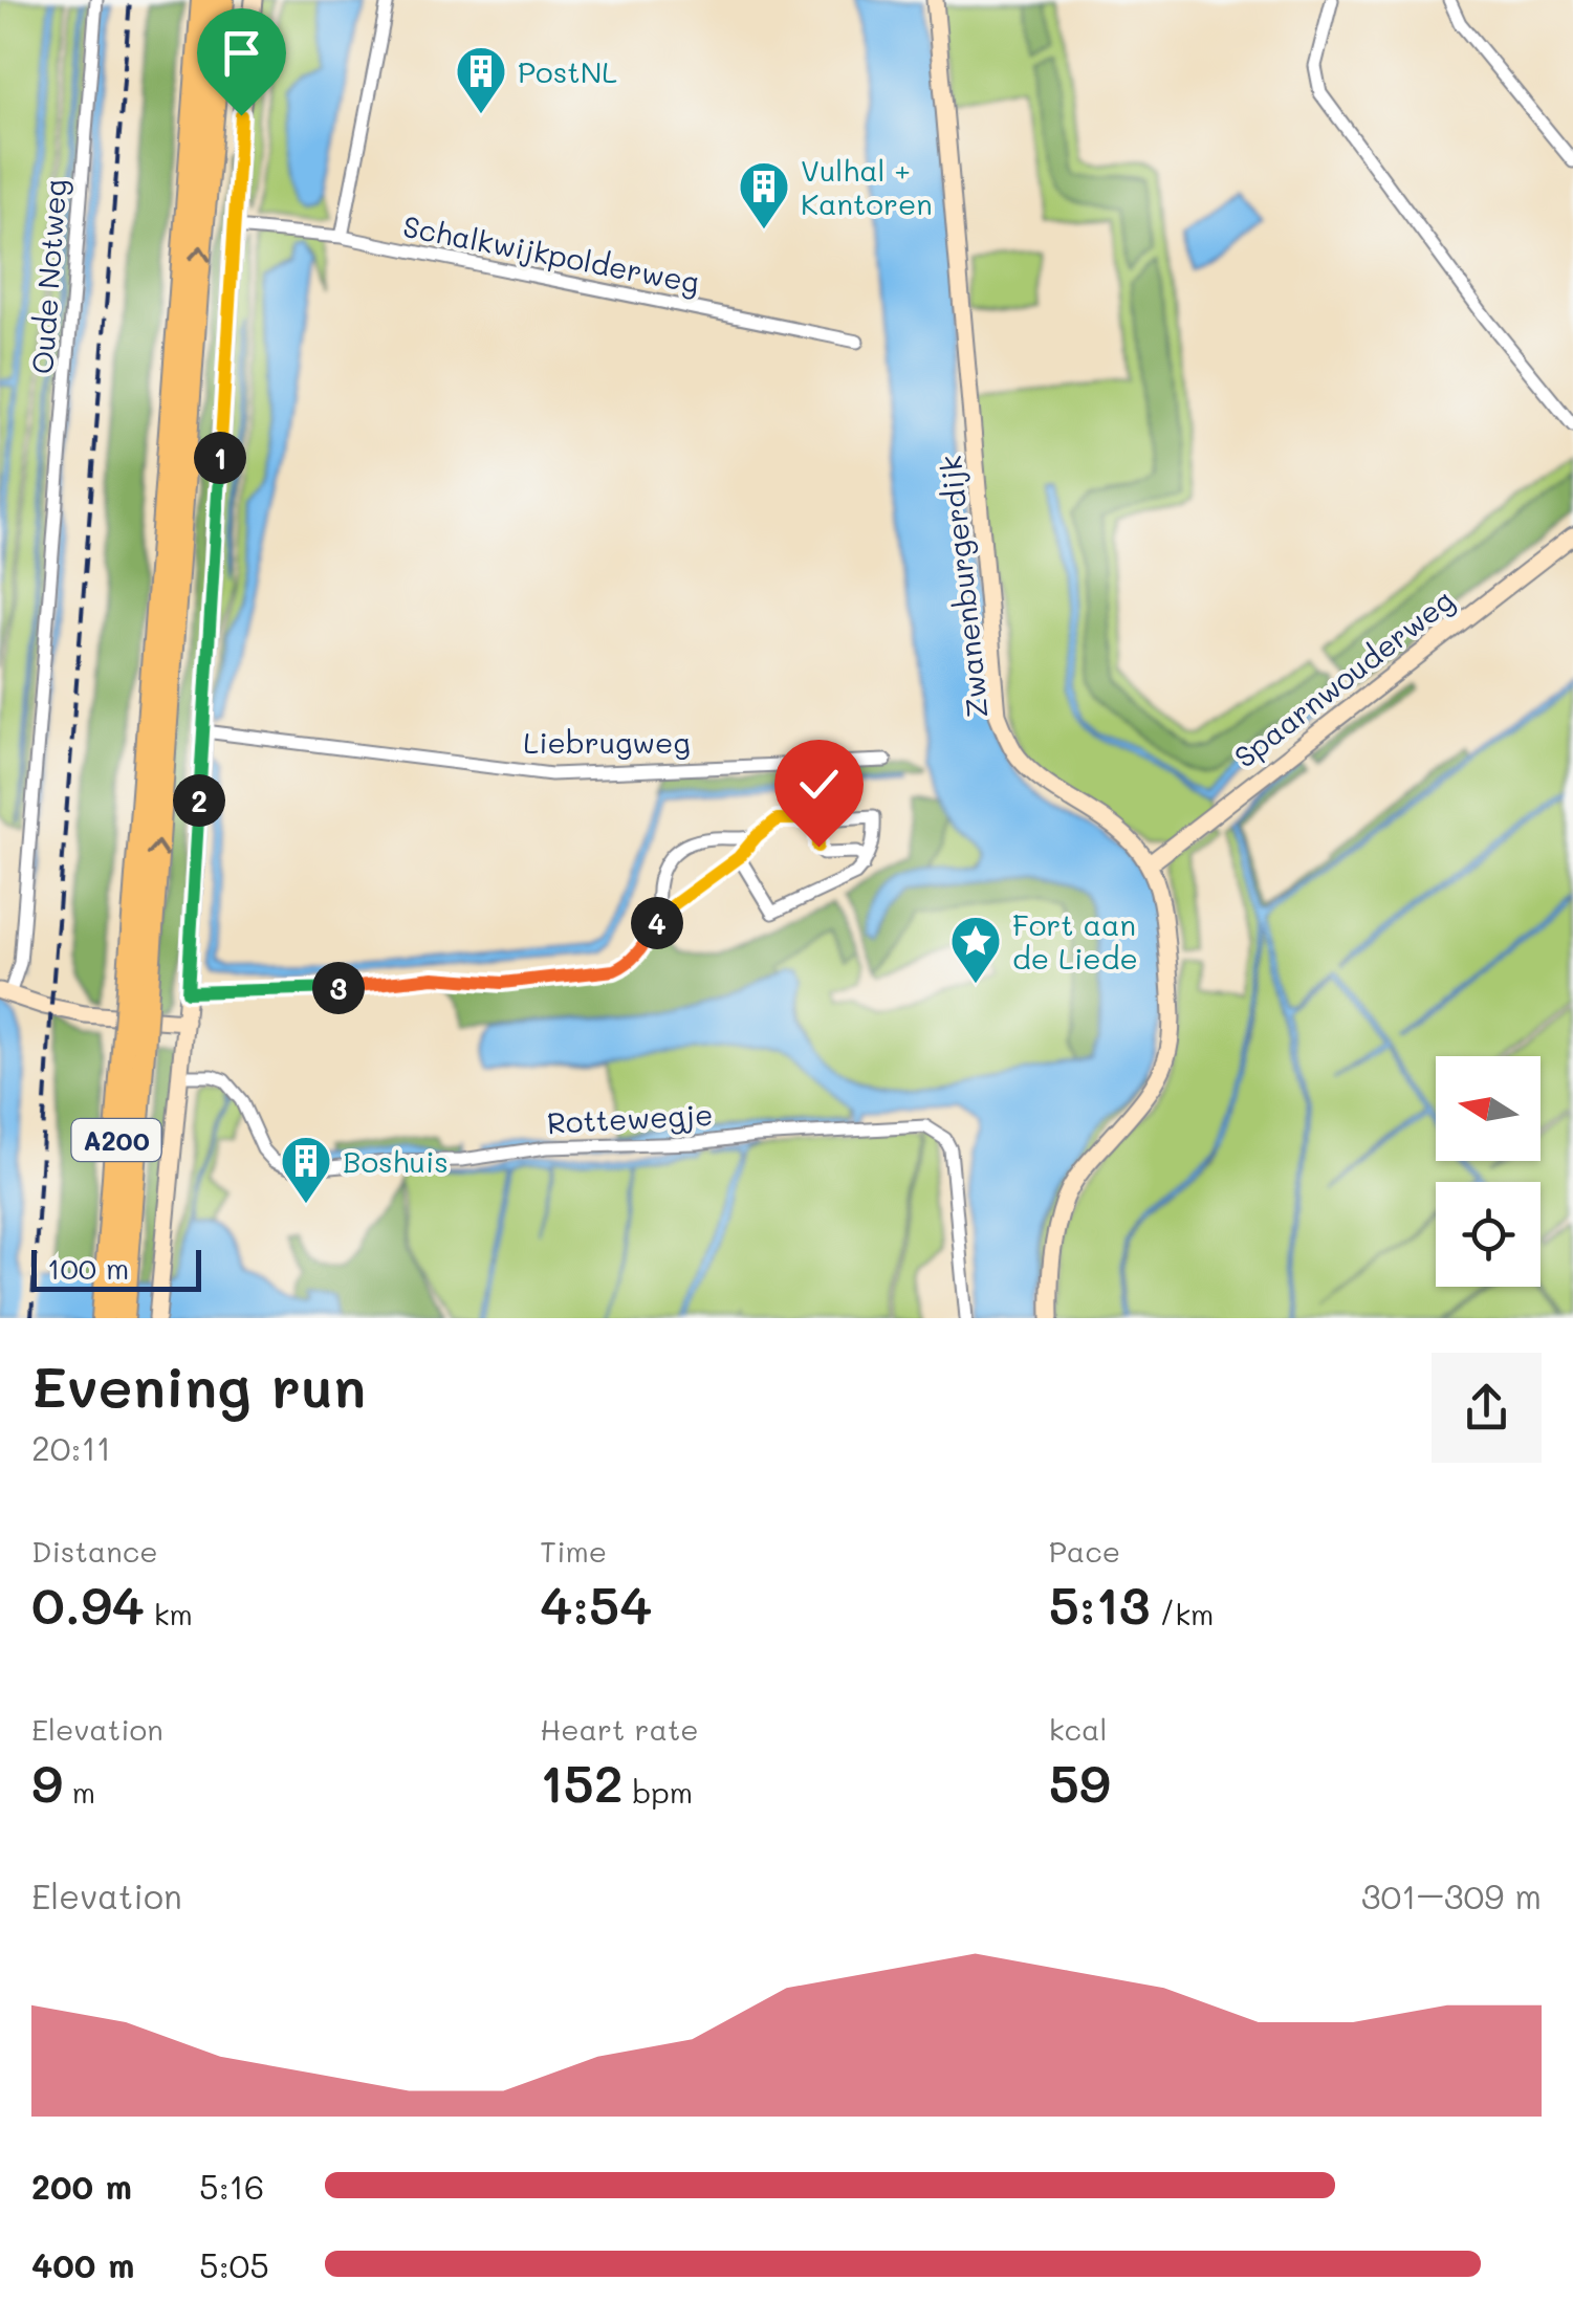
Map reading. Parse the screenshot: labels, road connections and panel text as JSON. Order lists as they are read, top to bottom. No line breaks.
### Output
{"streets":{"highway":["A200"],"street":["Schalkwijkpolderweg","Oude Notweg","Zwanenburgerdijk","Spaarnwouderweg","Liebrugweg","Rottewegje"]},"crossings":[["Zwanenburgerdijk","Spaarnwouderweg"]],"places":{"building":["PostNL","Vulhal + Kantoren","Boshuis"],"place":["Fort aan de Liede"]},"scale_bar":"100 m","north":"left","page":{"pins":["1","2","4","3"],"scale":"100 m","heading":["Evening run","20:11"],"stats":[["Distance","0.94 km"],["Time","4:54"],["Pace","5:13 /km"],["Elevation","9 m"],["Heart rate","152 bpm"],["kcal","59"]],"chart":["Elevation","301–309 m"],"list":[{"name":"200 m","note":"5:16"},{"name":"400 m","note":"5:05"}]}}
